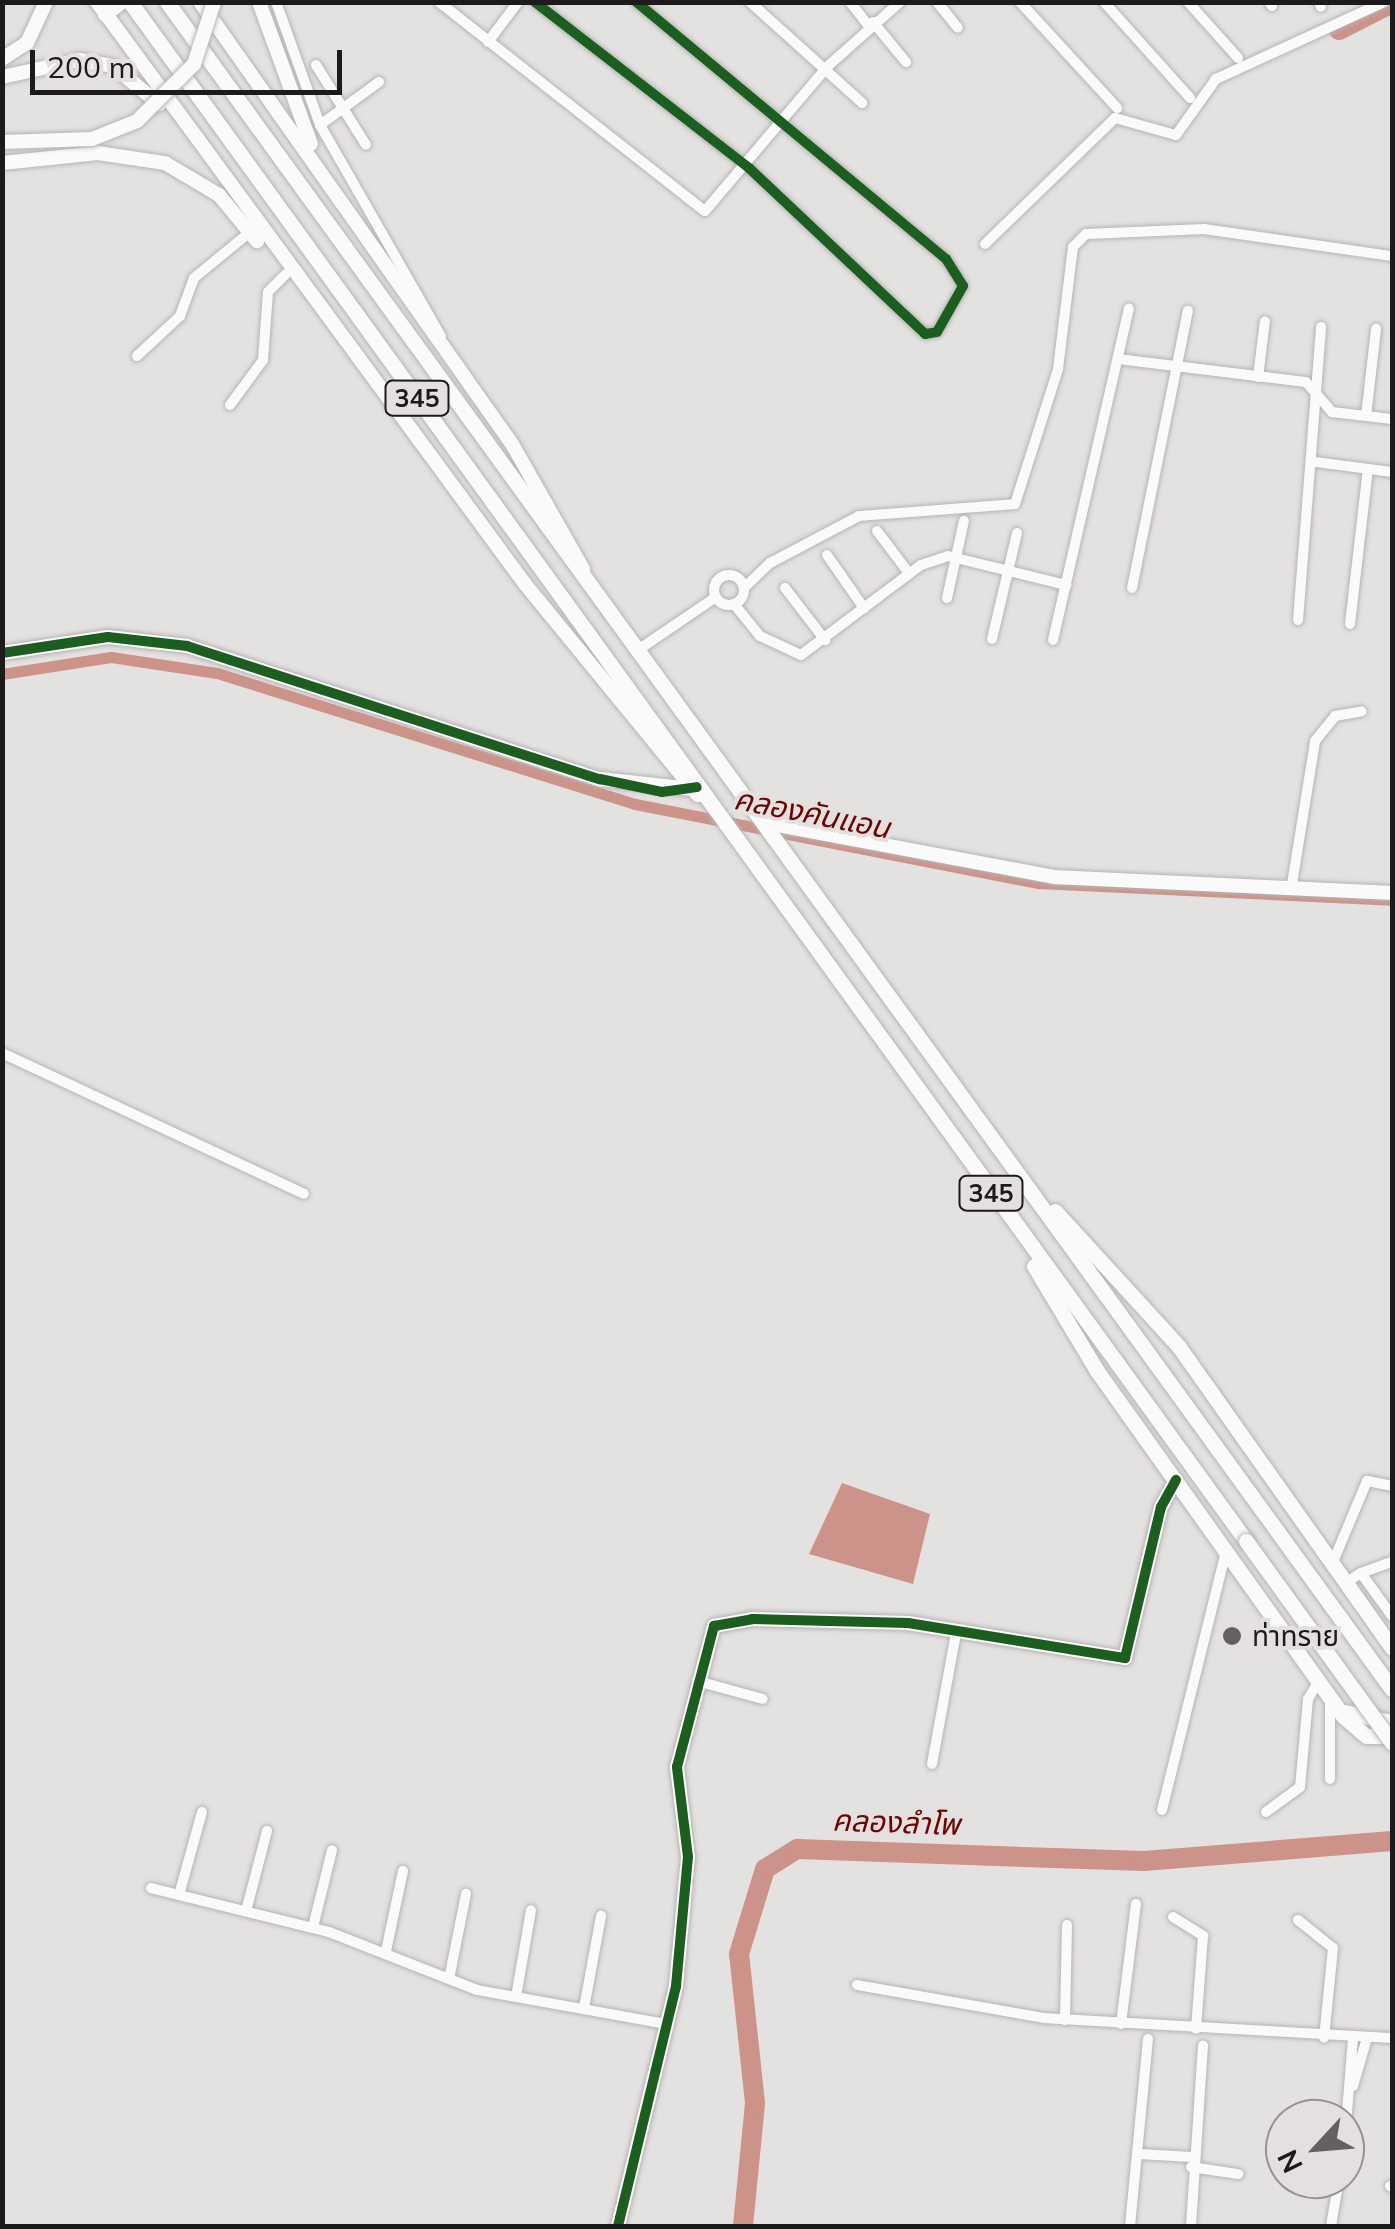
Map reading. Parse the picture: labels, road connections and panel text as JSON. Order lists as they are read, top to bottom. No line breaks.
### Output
{"streets":{"main road":["345"]},"water":["คลองคันแอน","คลองลำโพ"],"places":["ท่าทราย"],"scale_bar":"200 m","north":"bottom left"}
